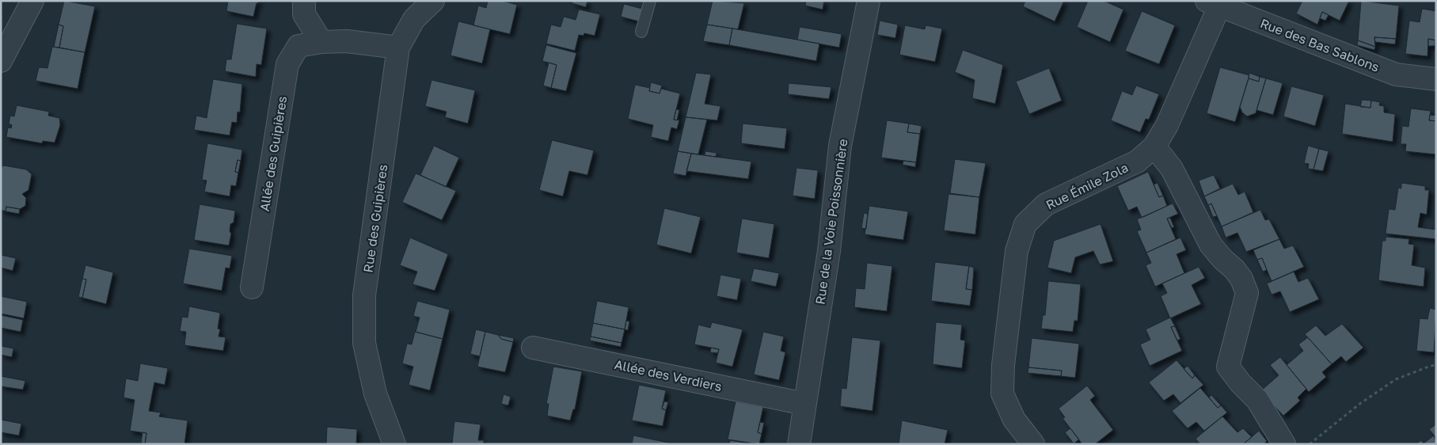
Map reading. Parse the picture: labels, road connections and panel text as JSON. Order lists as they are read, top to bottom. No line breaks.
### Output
{"streets":{"street":["Rue des Bas Sablons","Allée des Guipières","Rue Émile Zola","Rue des Guipières","Rue de la Voie Poissonnière","Allée des Verdiers"]},"crossings":[["Rue des Bas Sablons","Rue Émile Zola"],["Allée des Guipières","Rue des Guipières"],["Rue de la Voie Poissonnière","Allée des Verdiers"]]}
